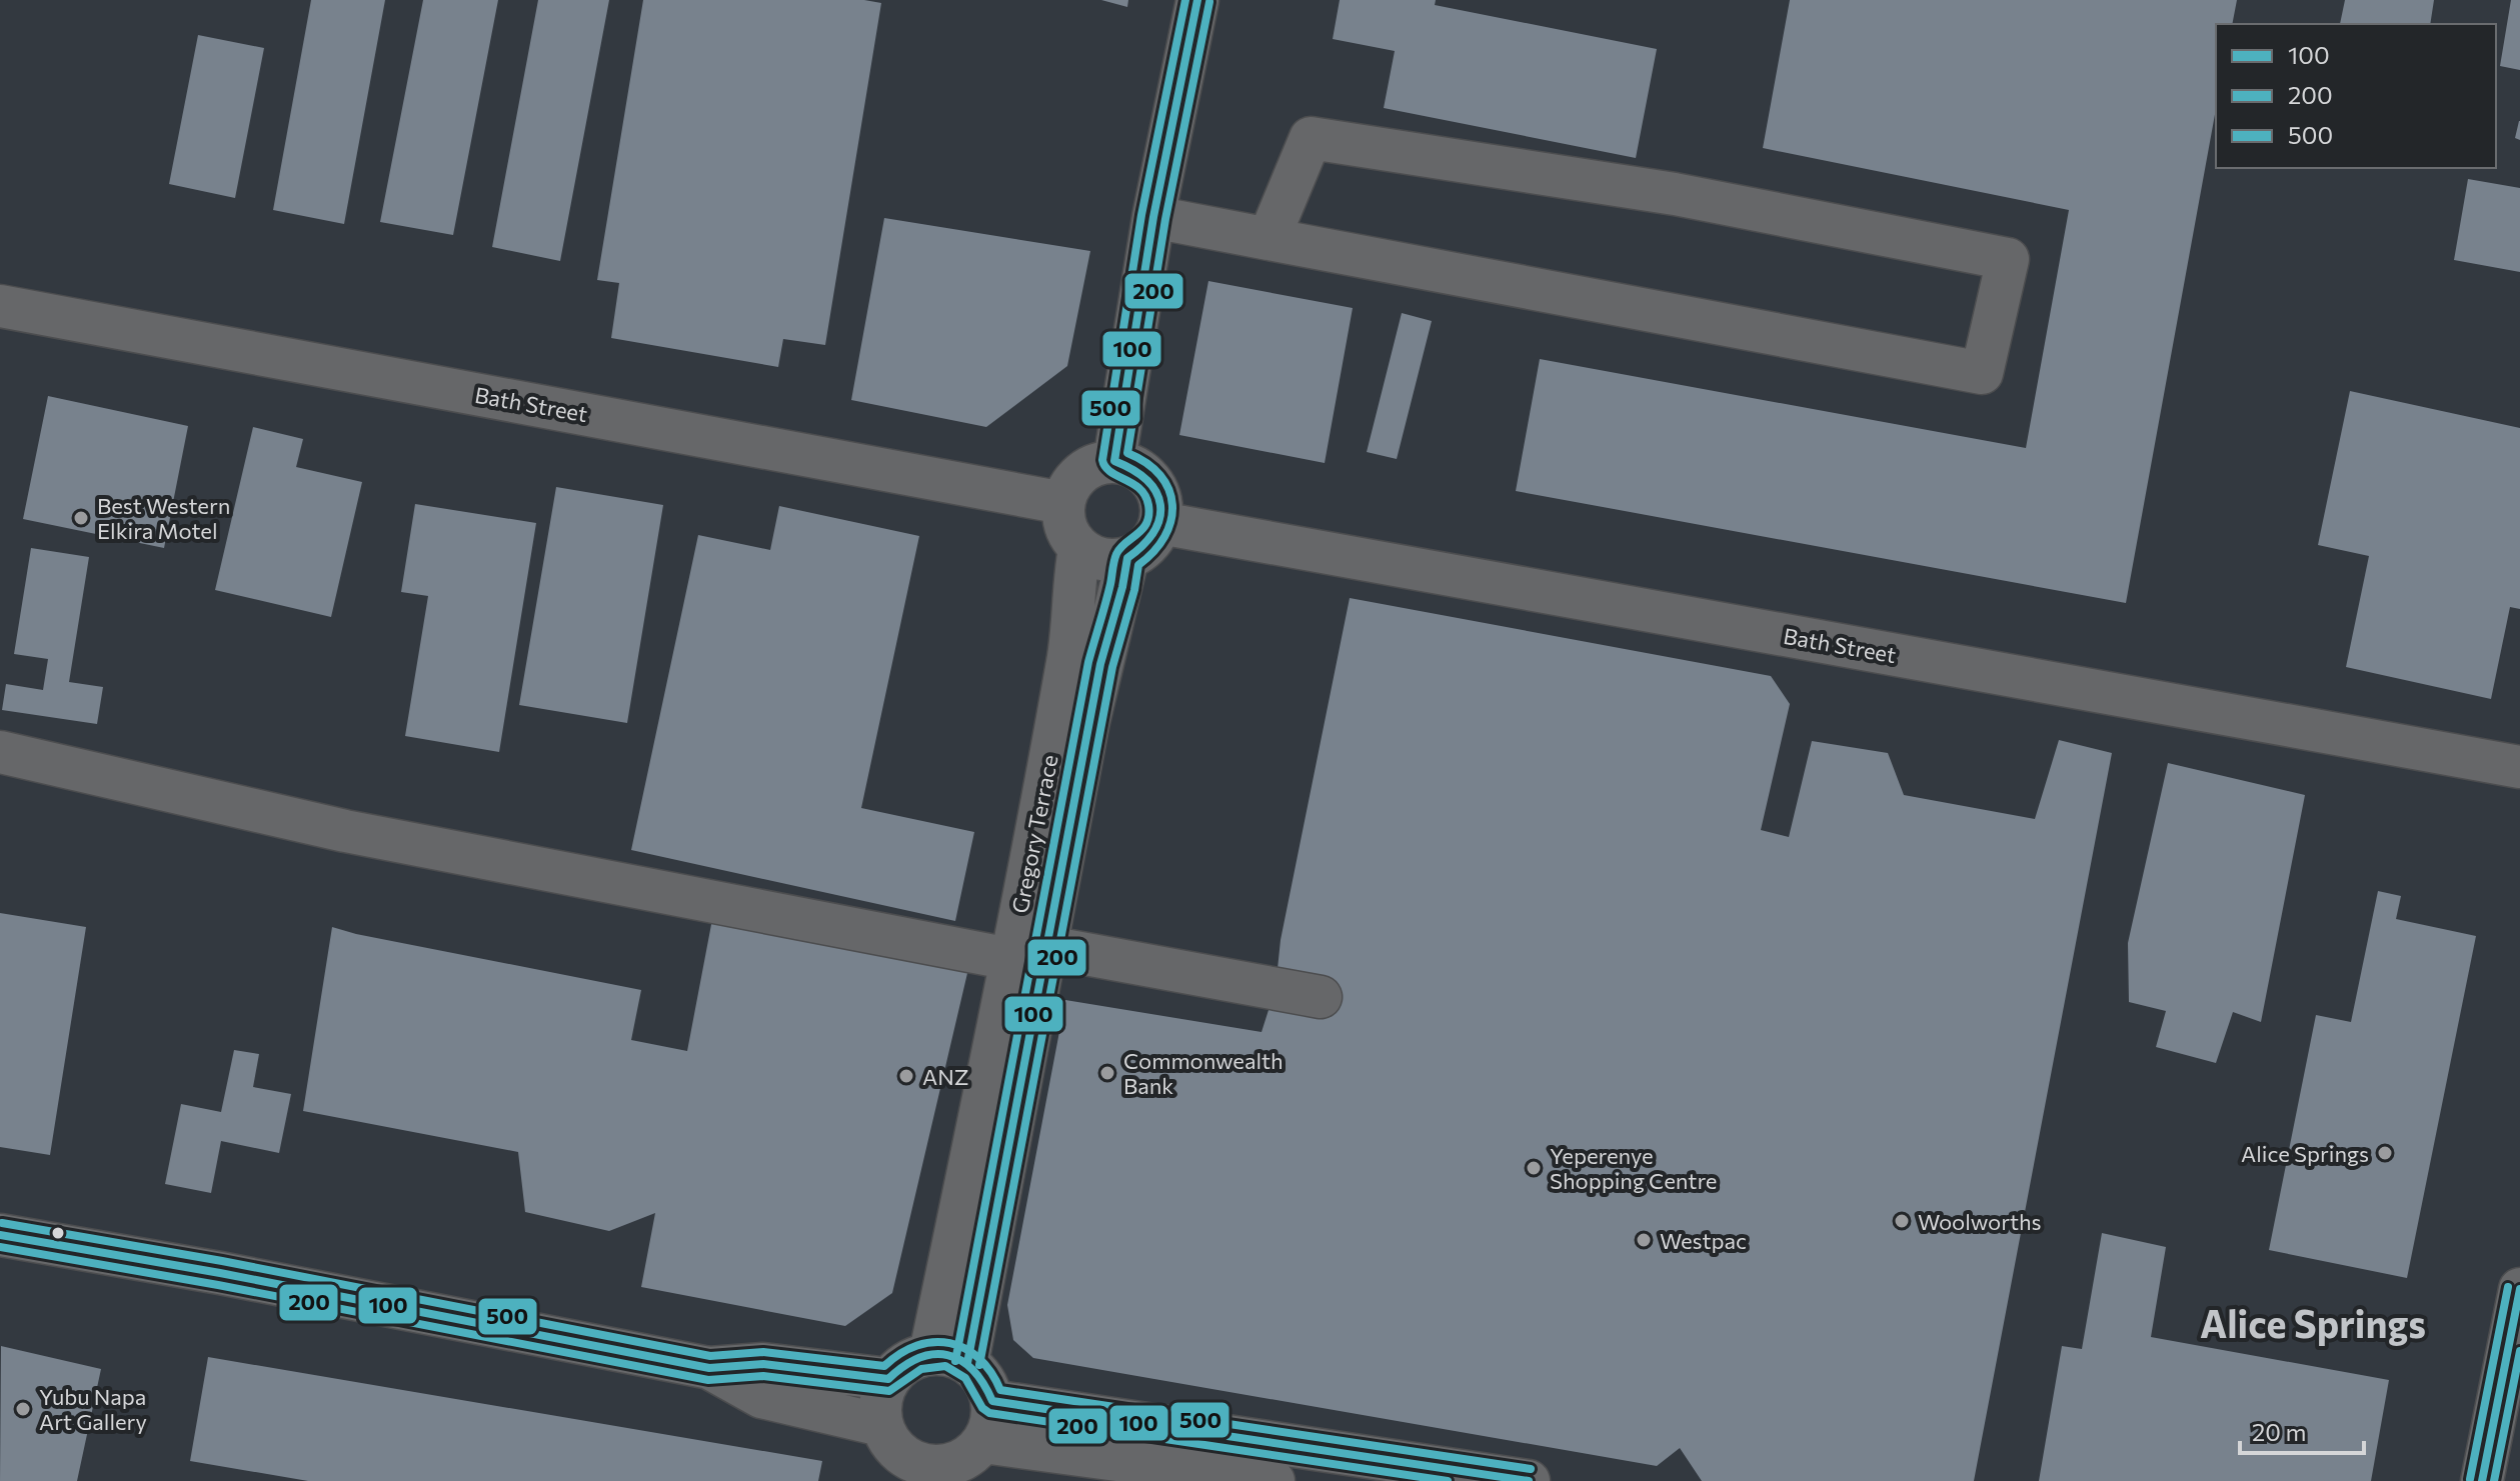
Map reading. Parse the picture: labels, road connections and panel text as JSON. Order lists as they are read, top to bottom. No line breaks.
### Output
{"streets":{"street":["Bath Street","Gregory Terrace"]},"crossings":[["Bath Street","Gregory Terrace"]],"districts":["Alice Springs"],"places":["Best Western Elkira Motel","Commonwealth Bank","ANZ","Alice Springs","Yeperenye Shopping Centre","Woolworths","Westpac","Yubu Napa Art Gallery"],"lines":["transit line 100","transit line 500","transit line 200"],"legend":["100","200","500"],"scale_bar":"20 m"}
